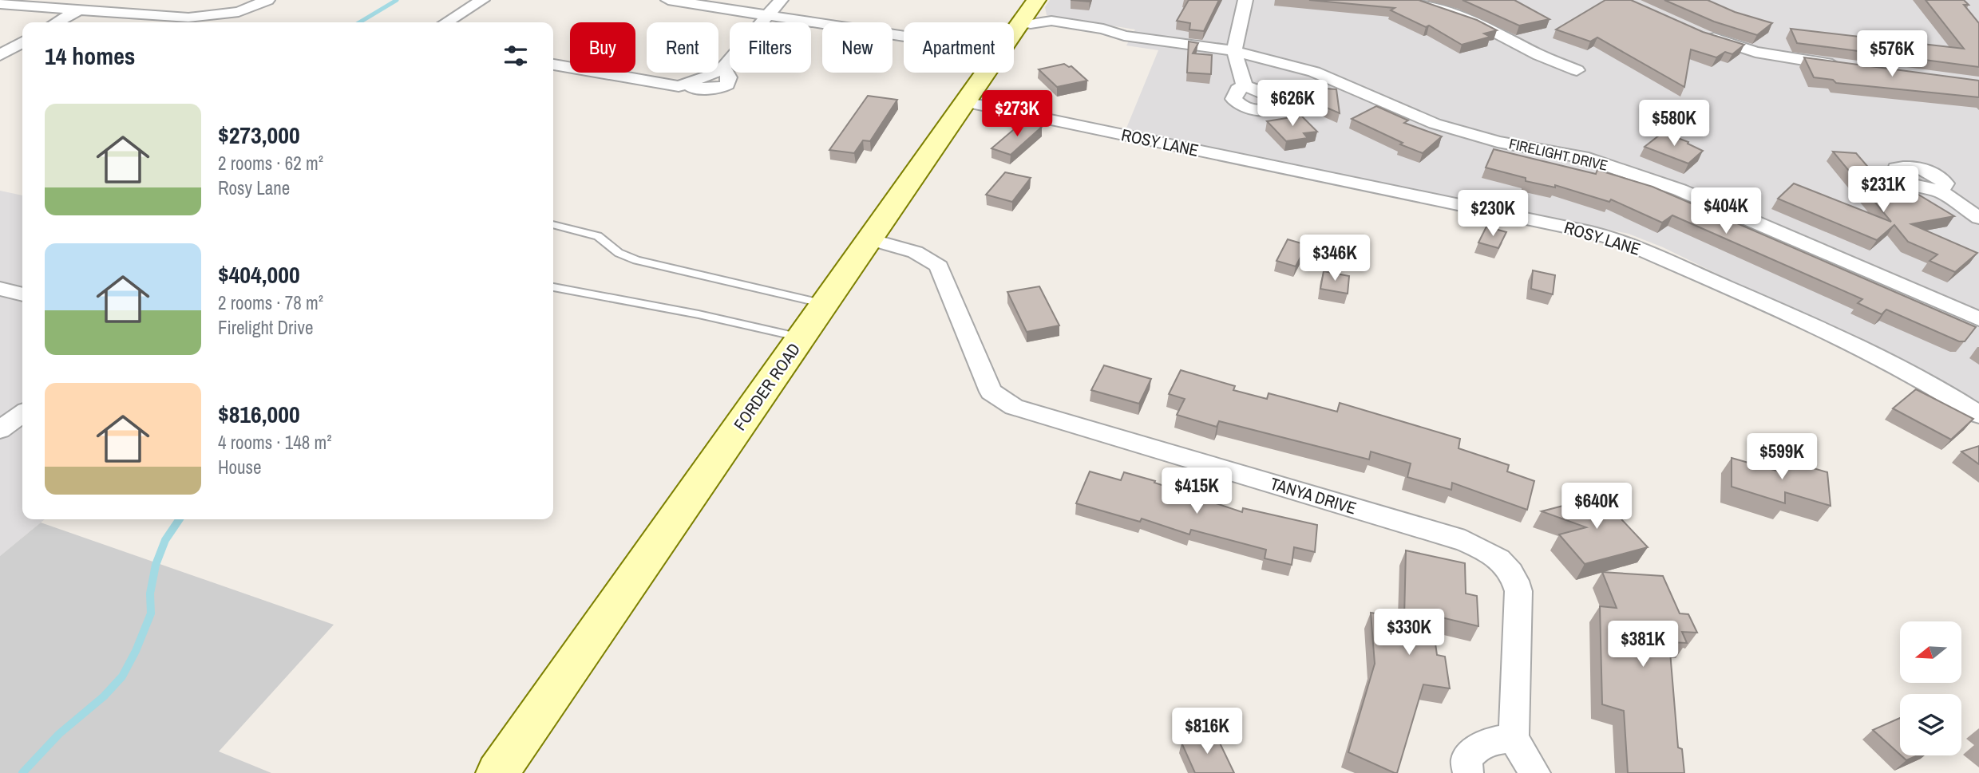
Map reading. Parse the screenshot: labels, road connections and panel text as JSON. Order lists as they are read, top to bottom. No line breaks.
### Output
{"streets":{"main road":["FORDER ROAD"],"street":["ROSY LANE","FIRELIGHT DRIVE","TANYA DRIVE"]},"crossings":[["ROSY LANE","FORDER ROAD"],["FIRELIGHT DRIVE","FORDER ROAD"],["FORDER ROAD","TANYA DRIVE"]],"north":"left","page":{"chip":["Buy","Rent","Filters","New","Apartment"],"heading":"14 homes","price":["$576K","$626K","$273K","$580K","$231K","$404K","$230K","$346K","$599K","$415K","$640K","$330K","$381K","$816K"],"list":[{"name":"$273,000","note":"2 rooms · 62 m² · Rosy Lane"},{"name":"$404,000","note":"2 rooms · 78 m² · Firelight Drive"},{"name":"$816,000","note":"4 rooms · 148 m² · House"}]}}
